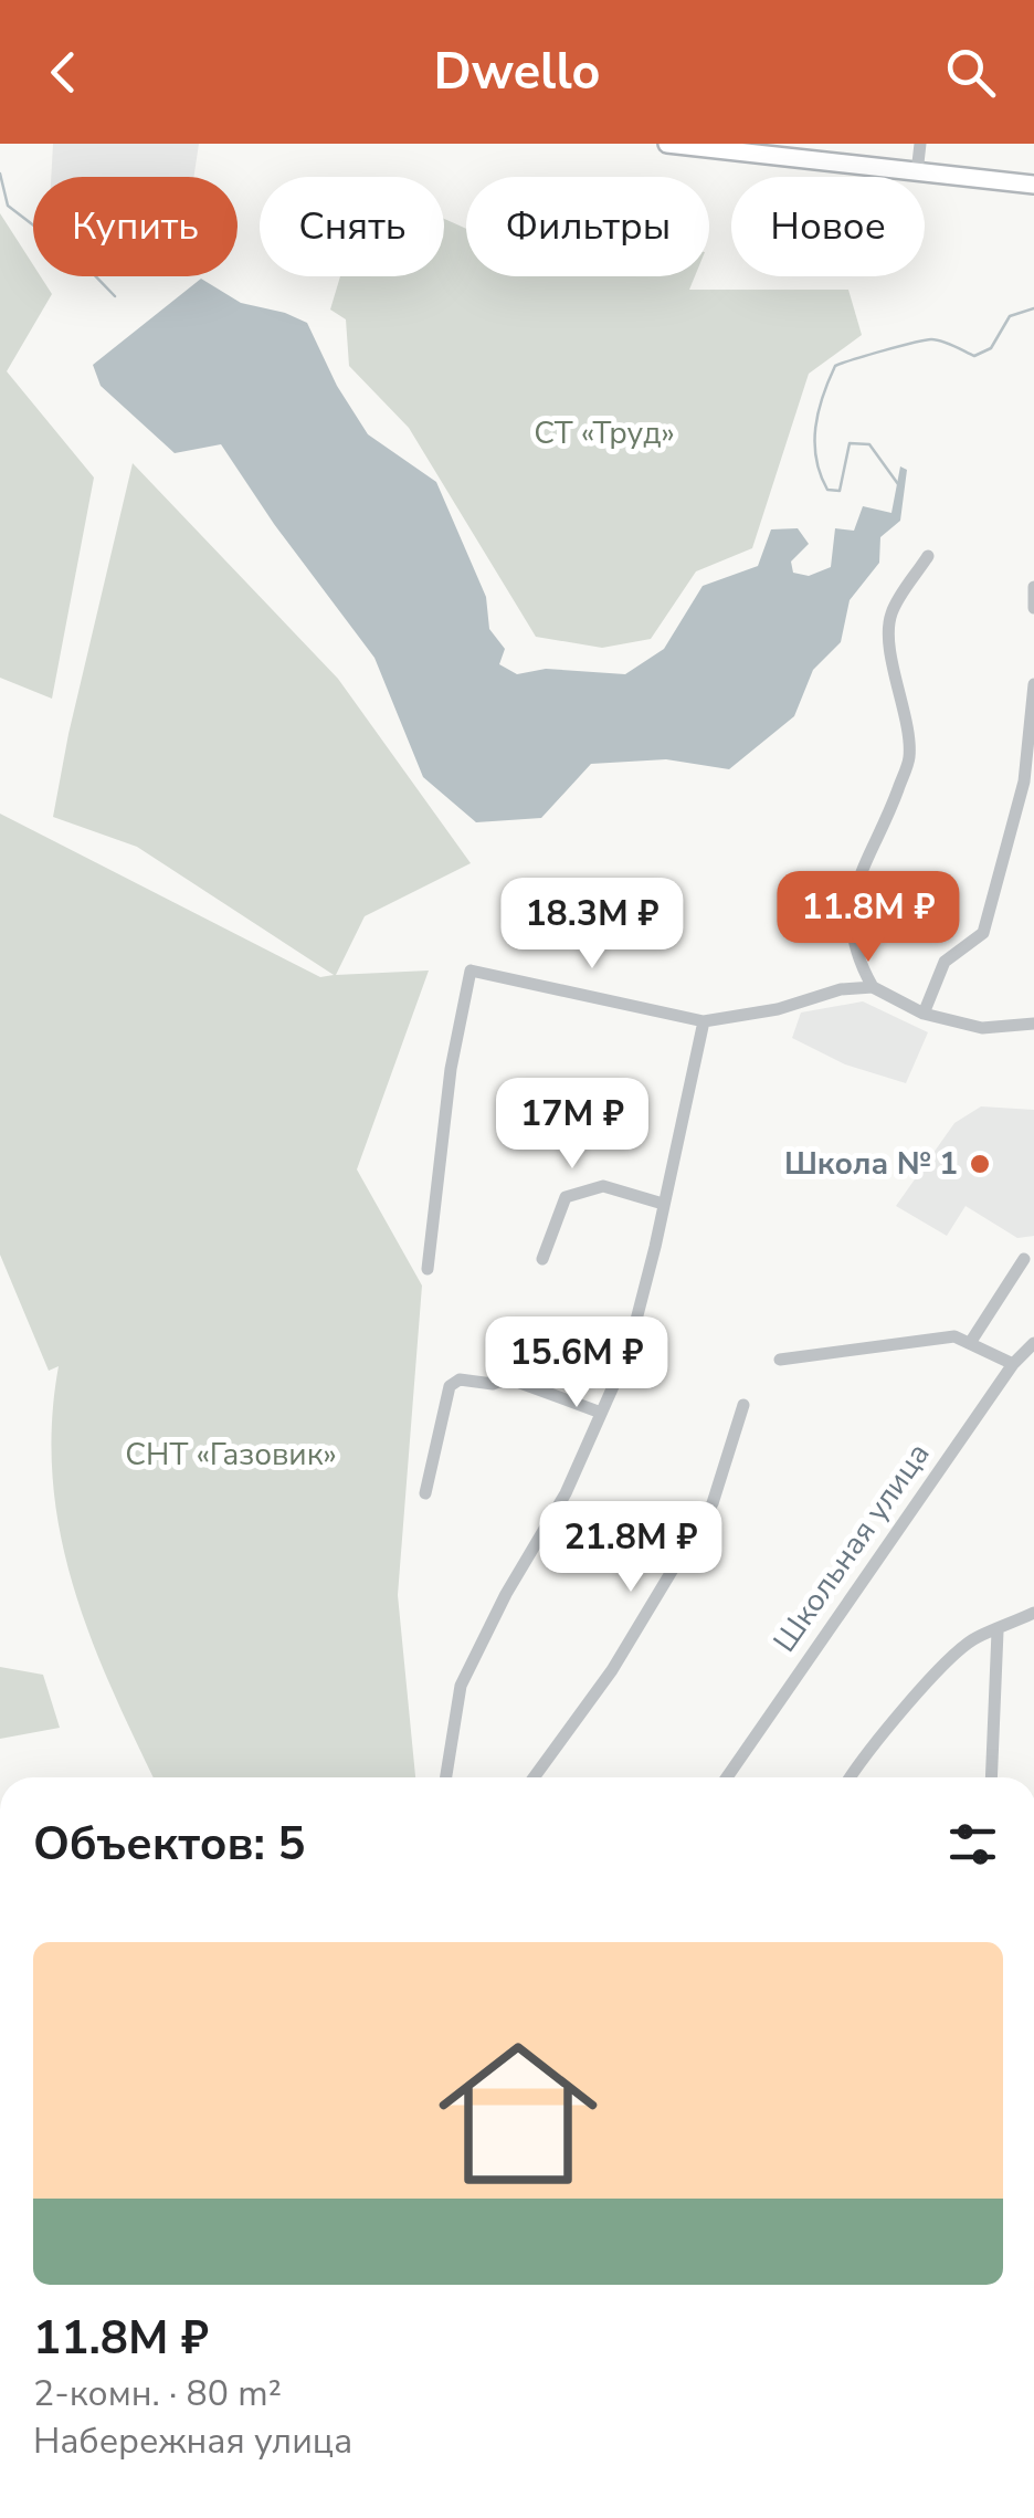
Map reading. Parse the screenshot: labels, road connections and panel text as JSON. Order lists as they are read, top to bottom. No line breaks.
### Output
{"streets":{"street":["Школьная улица"]},"parks":["СТ «Труд»","СНТ «Газовик»"],"places":["Школа № 1"],"page":{"header":"Dwello","chip":["Купить","Снять","Фильтры","Новое"],"price":["11.8M ₽","18.3M ₽","17M ₽","15.6M ₽","21.8M ₽"],"heading":"Объектов: 5","list":[{"name":"11.8M ₽","note":"2-комн. · 80 m² · Набережная улица"}]}}
